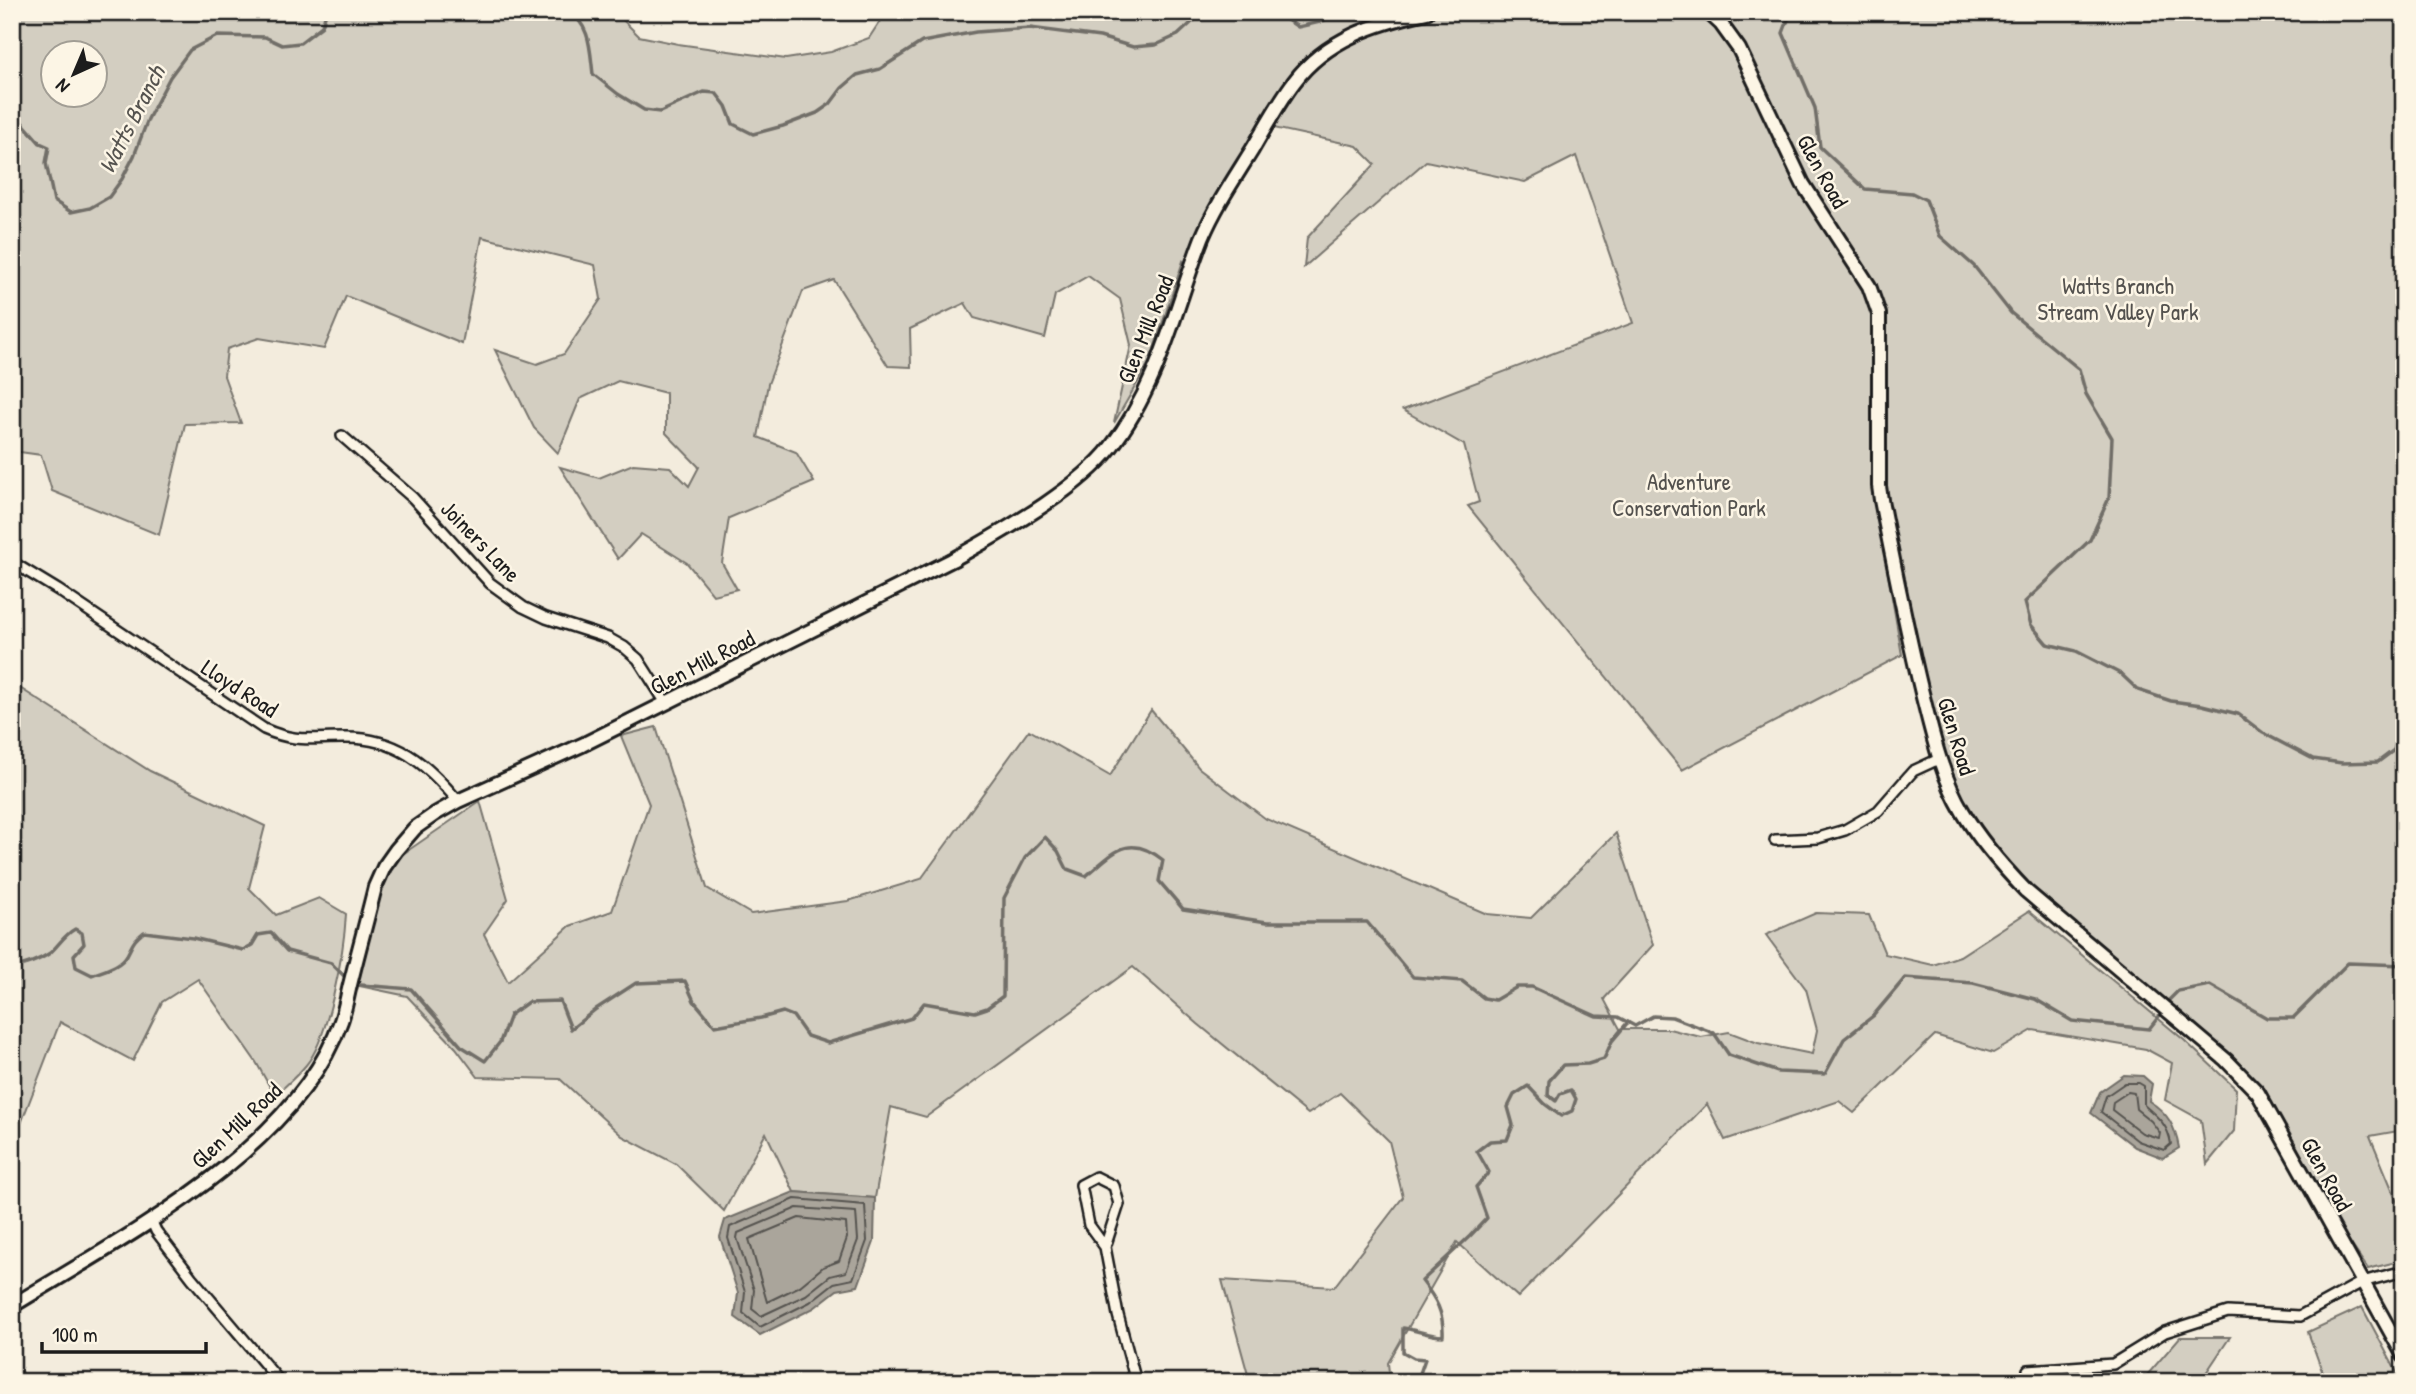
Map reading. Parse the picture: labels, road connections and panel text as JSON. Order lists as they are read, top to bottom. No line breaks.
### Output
{"streets":{"main road":["Glen Road","Glen Mill Road"],"street":["Joiners Lane","Lloyd Road"]},"crossings":[["Glen Mill Road","Joiners Lane"],["Glen Mill Road","Lloyd Road"]],"water":["Watts Branch"],"parks":["Watts Branch Stream Valley Park","Adventure Conservation Park"],"scale_bar":"100 m","north":"bottom left"}
